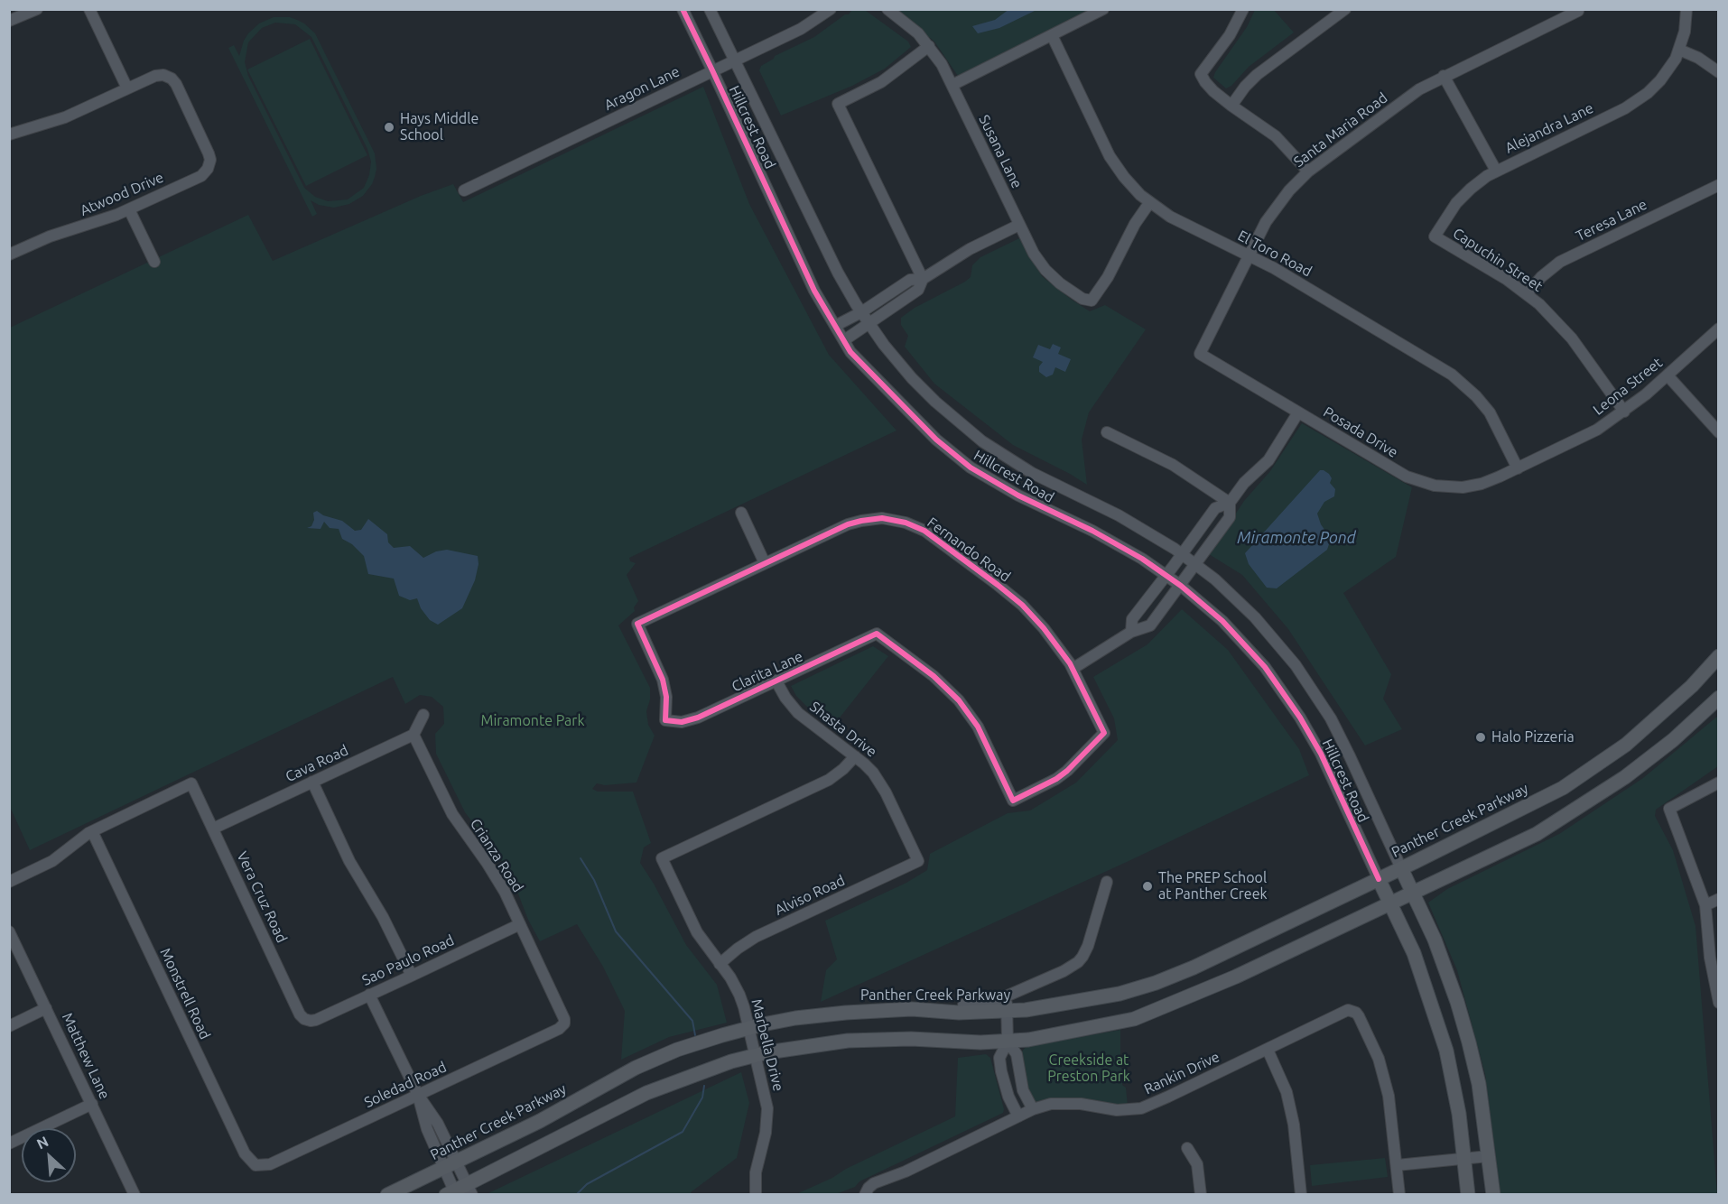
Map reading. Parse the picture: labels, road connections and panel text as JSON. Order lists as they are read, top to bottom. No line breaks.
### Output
{"streets":{"main road":["Hillcrest Road","Panther Creek Parkway"],"street":["Aragon Lane","Alejandra Lane","Santa Maria Road","Susana Lane","Atwood Drive","Teresa Lane","El Toro Road","Capuchin Street","Leona Street","Posada Drive","Fernando Road","Clarita Lane","Shasta Drive","Cava Road","Crianza Road","Alviso Road","Vera Cruz Road","Sao Paulo Road","Monstrell Road","Marbella Drive","Matthew Lane","Rankin Drive","Soledad Road"]},"crossings":[["Aragon Lane","Hillcrest Road"],["Hillcrest Road","Panther Creek Parkway"],["Alejandra Lane","Capuchin Street"],["Santa Maria Road","El Toro Road"],["Santa Maria Road","Posada Drive"],["Susana Lane","El Toro Road"],["Teresa Lane","Capuchin Street"],["El Toro Road","Leona Street"],["El Toro Road","Posada Drive"],["Capuchin Street","Leona Street"],["Leona Street","Posada Drive"],["Fernando Road","Clarita Lane"],["Clarita Lane","Shasta Drive"],["Shasta Drive","Alviso Road"],["Shasta Drive","Marbella Drive"],["Cava Road","Crianza Road"],["Cava Road","Vera Cruz Road"],["Panther Creek Parkway","Marbella Drive"],["Crianza Road","Sao Paulo Road"],["Crianza Road","Soledad Road"],["Alviso Road","Marbella Drive"],["Vera Cruz Road","Sao Paulo Road"],["Vera Cruz Road","Monstrell Road"],["Monstrell Road","Soledad Road"]],"water":["Miramonte Pond"],"parks":["Miramonte Park","Creekside at Preston Park"],"places":["Hays Middle School","Halo Pizzeria","The PREP School at Panther Creek"],"north":"top left"}
